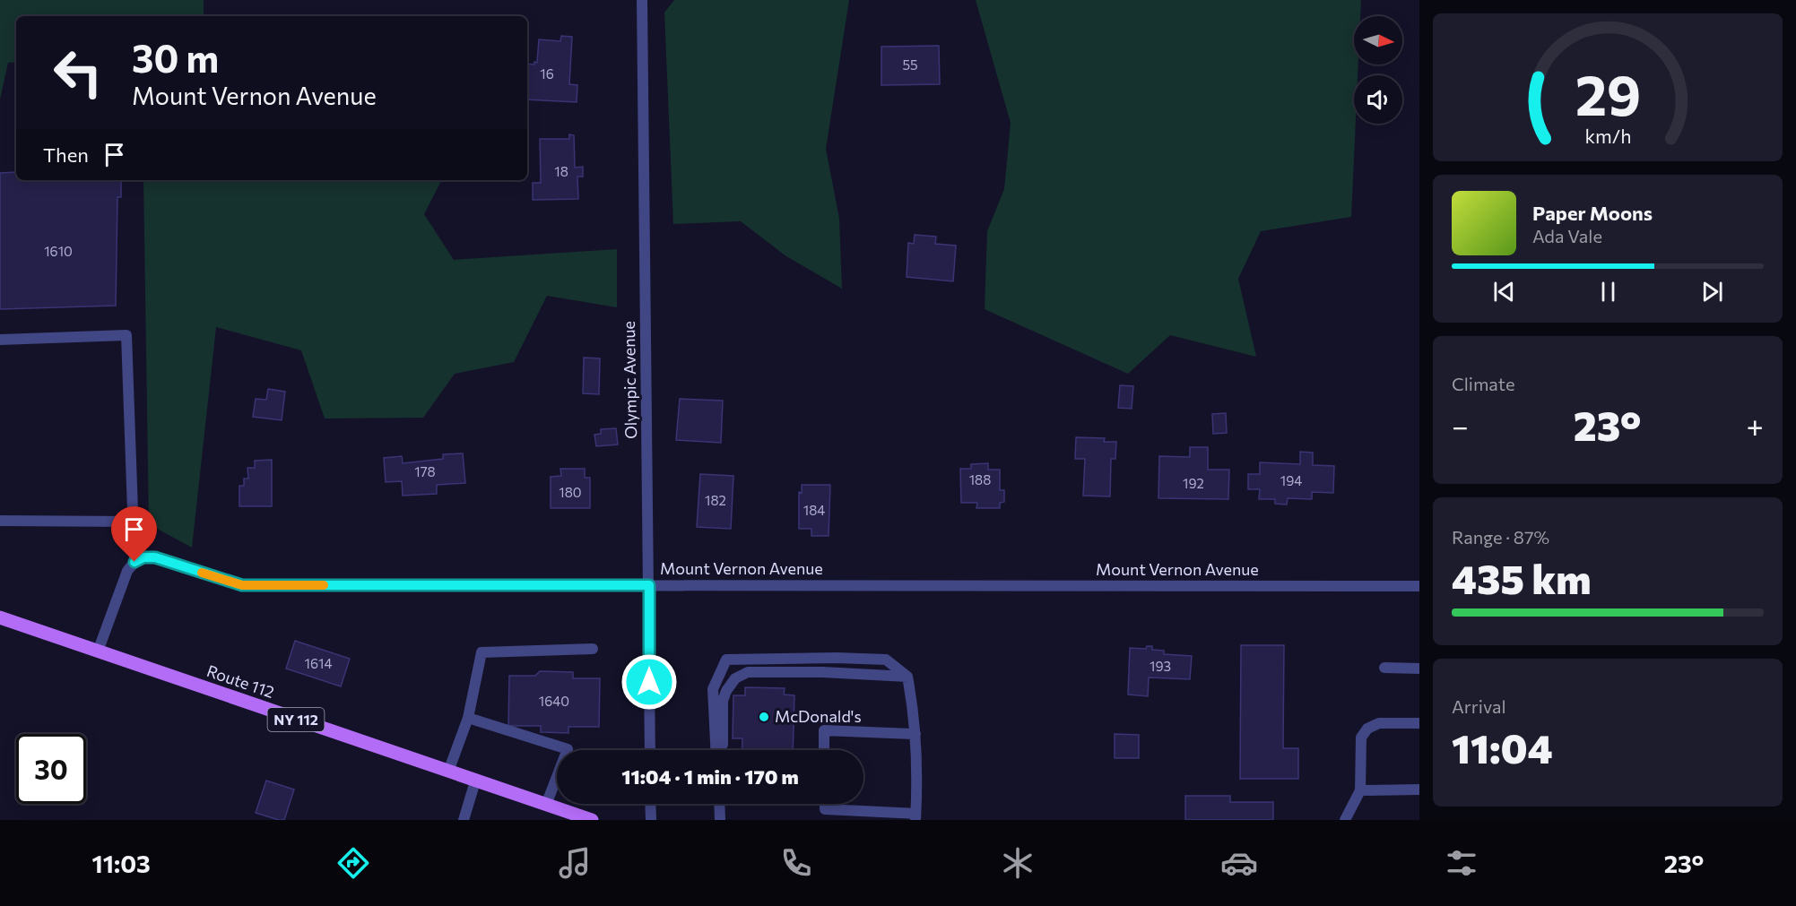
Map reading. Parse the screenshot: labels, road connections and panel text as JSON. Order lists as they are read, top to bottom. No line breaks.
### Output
{"streets":{"main road":["Route 112","NY 112"],"street":["Olympic Avenue","Mount Vernon Avenue"]},"crossings":[["Olympic Avenue","Mount Vernon Avenue"]],"places":["McDonald's"],"house_numbers":["55","16","18","1610","178","188","194","192","180","182","184","1614","193","1640"],"north":"right","page":{"turn":["30 m","Mount Vernon Avenue"],"then":"Then","song":["Paper Moons","Ada Vale"],"tile":["Climate",["Range · 87%","435 km"],["Arrival","11:04"]],"heat":["−","23°","+"],"limit":"30","trip":"11:04 · 1 min · 170 m","tabs":["11:03","23°"],"gauge":["29","km/h"]}}
